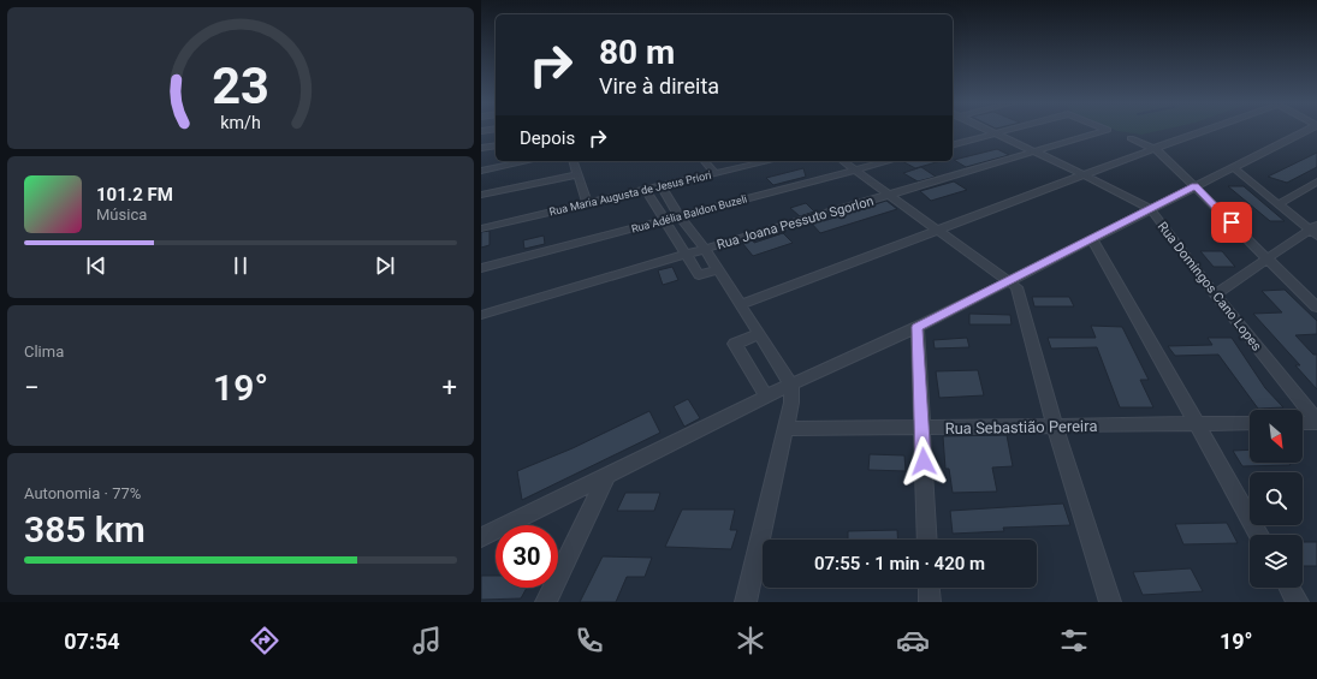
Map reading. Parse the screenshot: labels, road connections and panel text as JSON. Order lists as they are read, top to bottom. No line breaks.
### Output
{"streets":{"street":["Rua Maria Augusta de Jesus Priori","Rua Adélia Baldon Buzeli","Rua Joana Pessuto Sgorlon","Rua Domingos Cano Lopes","Rua Sebastião Pereira"]},"crossings":[["Rua Joana Pessuto Sgorlon","Rua Domingos Cano Lopes"]],"north":"bottom right","page":{"turn":["80 m","Vire à direita"],"then":"Depois","song":["101.2 FM","Música"],"tile":["Clima",["Autonomia · 77%","385 km"]],"heat":["−","19°","+"],"limit":"30","trip":"07:55 · 1 min · 420 m","tabs":["07:54","19°"],"gauge":["23","km/h"]}}
